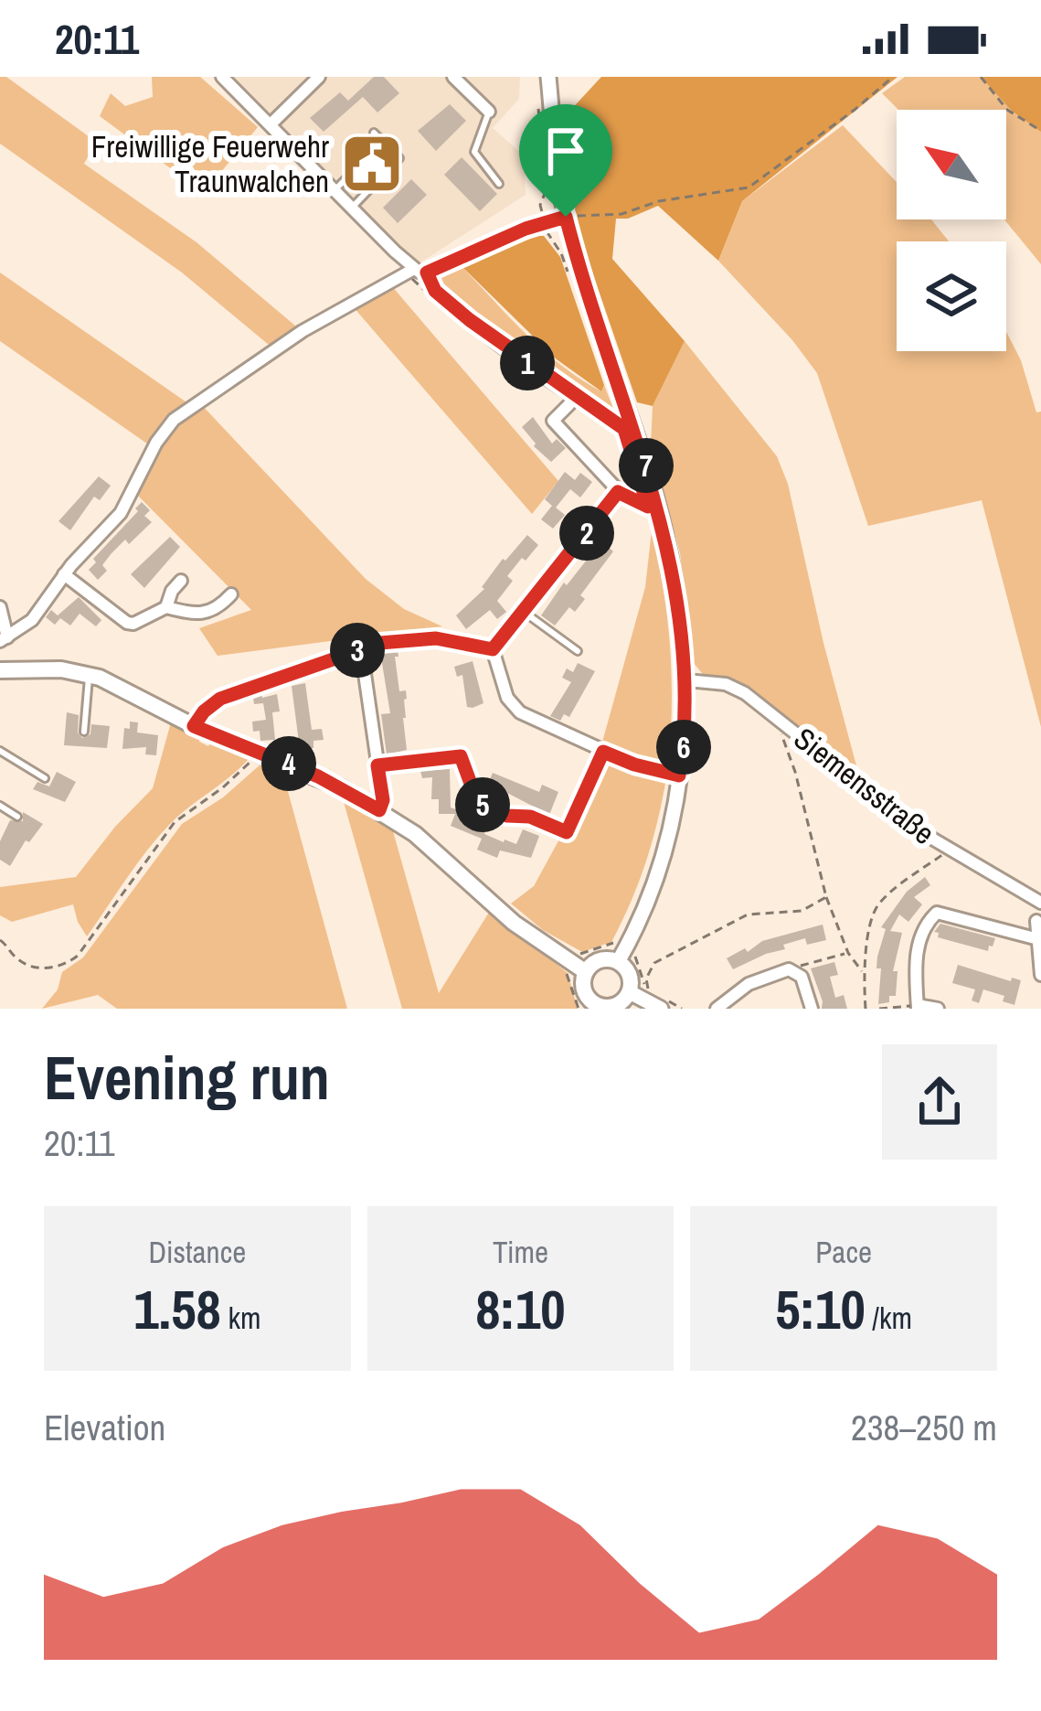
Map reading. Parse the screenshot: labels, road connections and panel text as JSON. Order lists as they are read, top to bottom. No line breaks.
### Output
{"streets":{"street":["Siemensstraße"]},"places":{"public building":["Freiwillige Feuerwehr Traunwalchen"]},"north":"top left","page":{"status":"20:11","pins":["1","7","2","3","6","4","5"],"heading":["Evening run","20:11"],"stats":[["Distance","1.58 km"],["Time","8:10"],["Pace","5:10 /km"]],"chart":["Elevation","238–250 m"]}}
